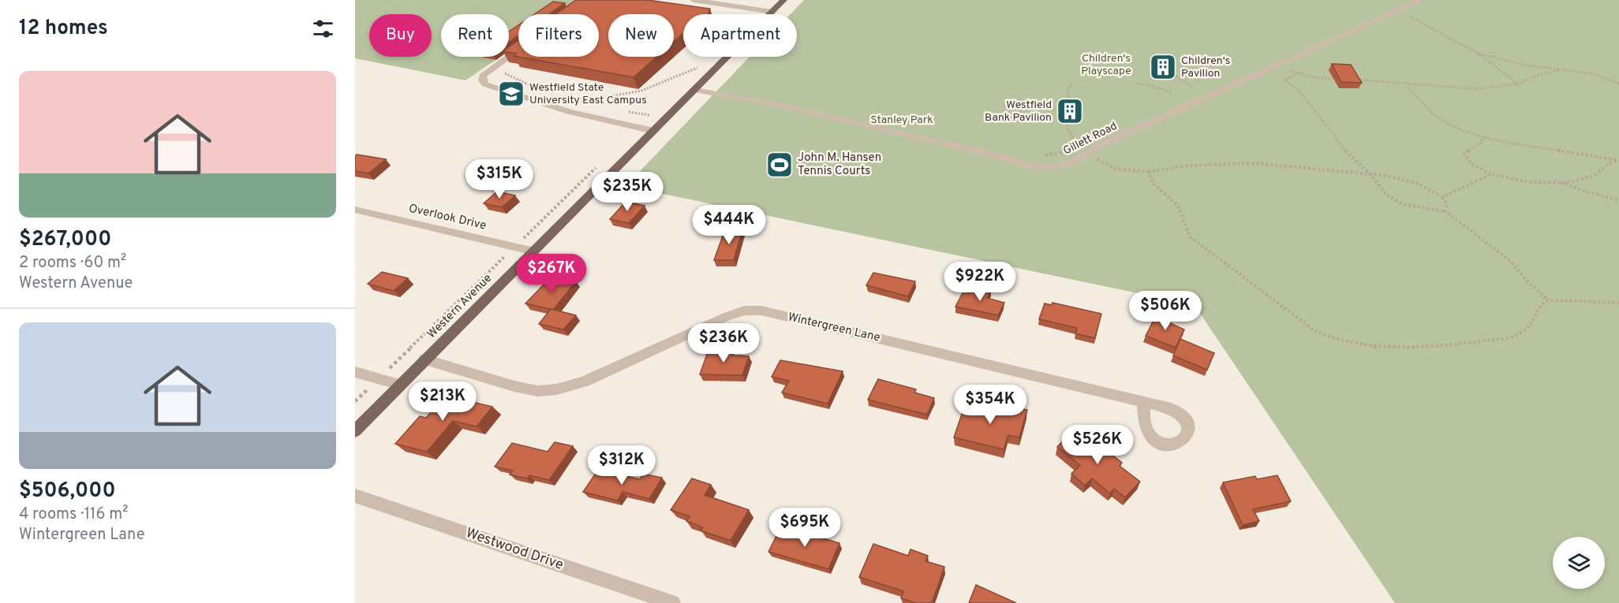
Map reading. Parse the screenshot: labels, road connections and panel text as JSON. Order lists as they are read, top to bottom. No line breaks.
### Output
{"streets":{"main road":["Western Avenue"],"street":["Gillett Road","Overlook Drive","Wintergreen Lane","Westwood Drive"]},"crossings":[["Gillett Road","Western Avenue"],["Overlook Drive","Western Avenue"],["Western Avenue","Wintergreen Lane"]],"parks":["Children's Playscape","Stanley Park"],"places":{"building":["Children's Pavilion","Westfield Bank Pavilion"],"school or university":["Westfield State University East Campus"],"sports":["John M. Hansen Tennis Courts"]},"page":{"heading":"12 homes","chip":["Buy","Rent","Filters","New","Apartment"],"list":[{"name":"$267,000","note":"2 rooms · 60 m² · Western Avenue"},{"name":"$506,000","note":"4 rooms · 116 m² · Wintergreen Lane"}],"price":["$315K","$235K","$444K","$267K","$922K","$506K","$236K","$213K","$354K","$526K","$312K","$695K"]}}
